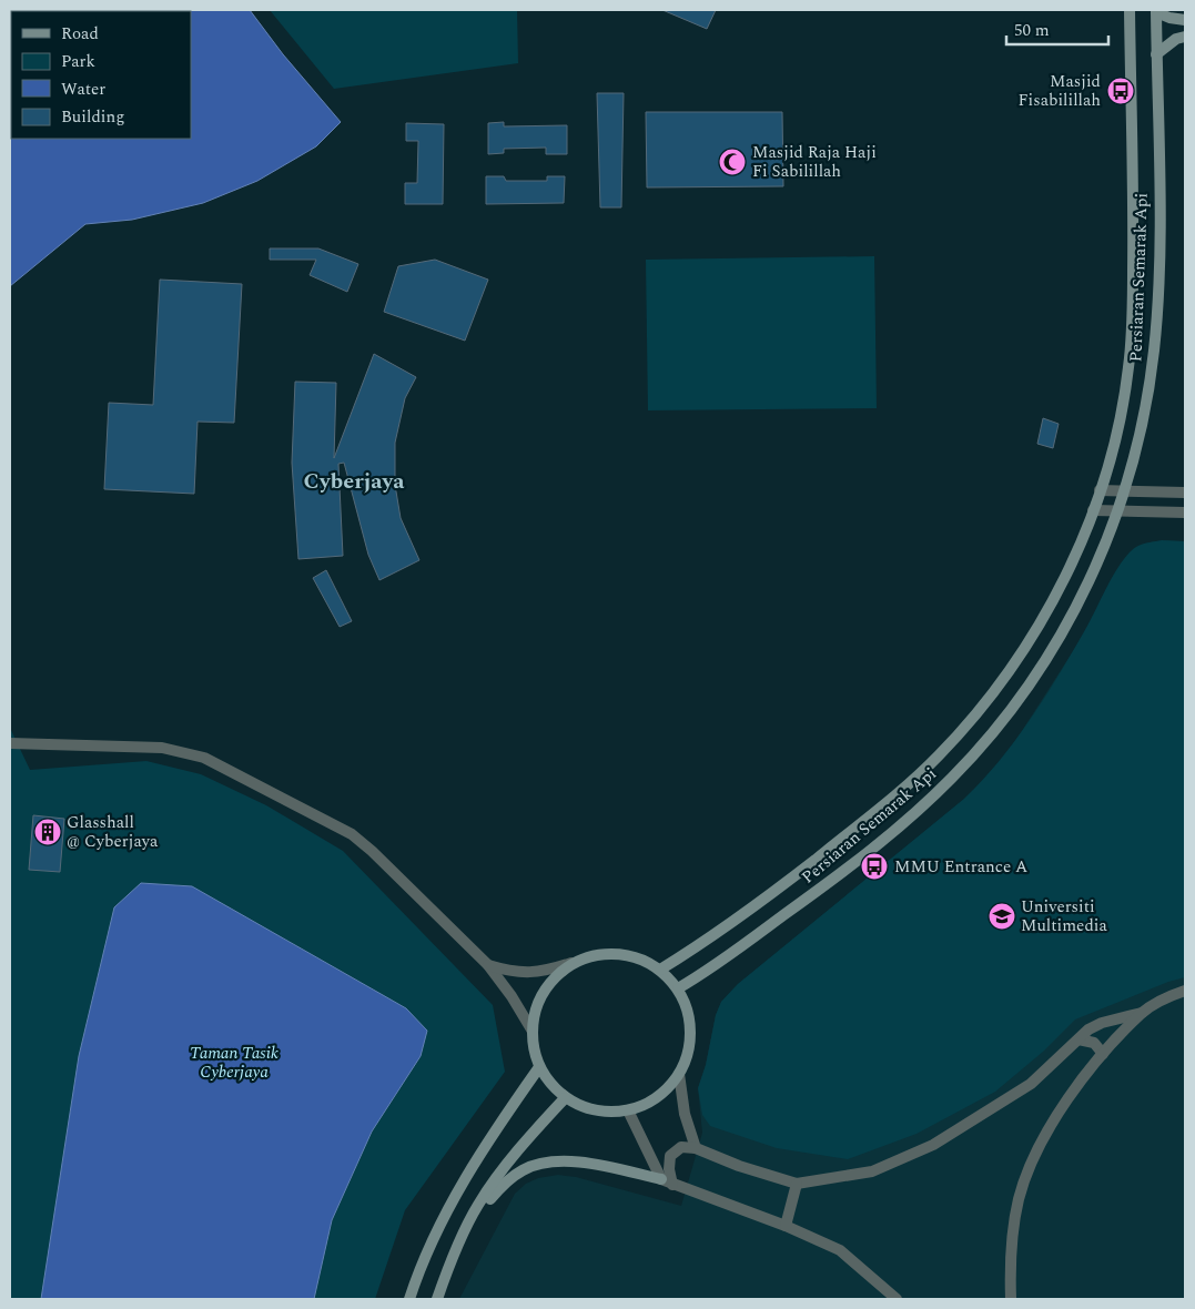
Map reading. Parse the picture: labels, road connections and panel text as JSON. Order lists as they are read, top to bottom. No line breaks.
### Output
{"streets":{"main road":["Persiaran Semarak Api"]},"districts":["Cyberjaya"],"parks":["Taman Tasik Cyberjaya"],"places":{"bus stop":["Masjid Fisabilillah","MMU Entrance A"],"mosque":["Masjid Raja Haji Fi Sabilillah"],"building":["Glasshall @ Cyberjaya"],"school or university":["Universiti Multimedia"]},"legend":["Road","Park","Water","Building"],"scale_bar":"50 m"}
